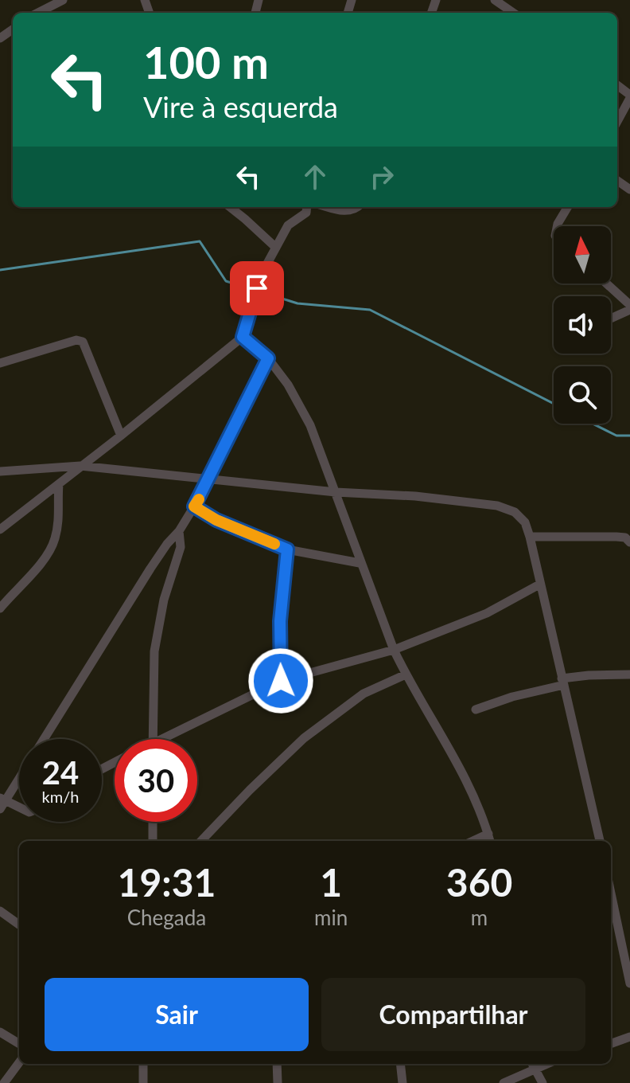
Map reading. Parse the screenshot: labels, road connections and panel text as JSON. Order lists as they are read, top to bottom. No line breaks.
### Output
{"north":"top","page":{"turn":["100 m","Vire à esquerda"],"speed":"24 km/h","limit":"30","eta":["19:31","Chegada","1","min","360","m"],"buttons":["Sair","Compartilhar"]}}
